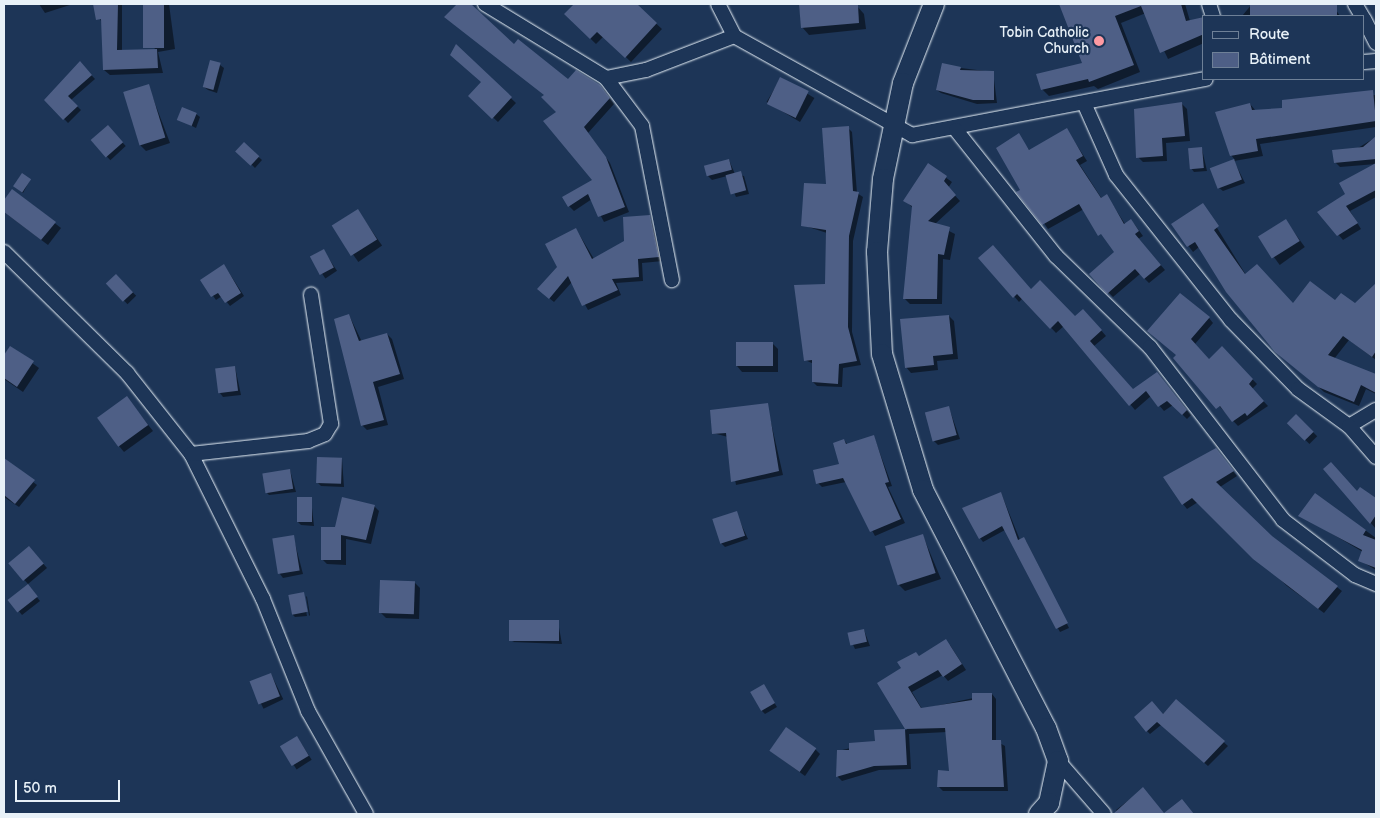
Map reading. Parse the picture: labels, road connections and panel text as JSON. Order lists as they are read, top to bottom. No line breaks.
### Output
{"places":["Tobin Catholic Church"],"legend":["Route","Bâtiment"],"scale_bar":"50 m"}
